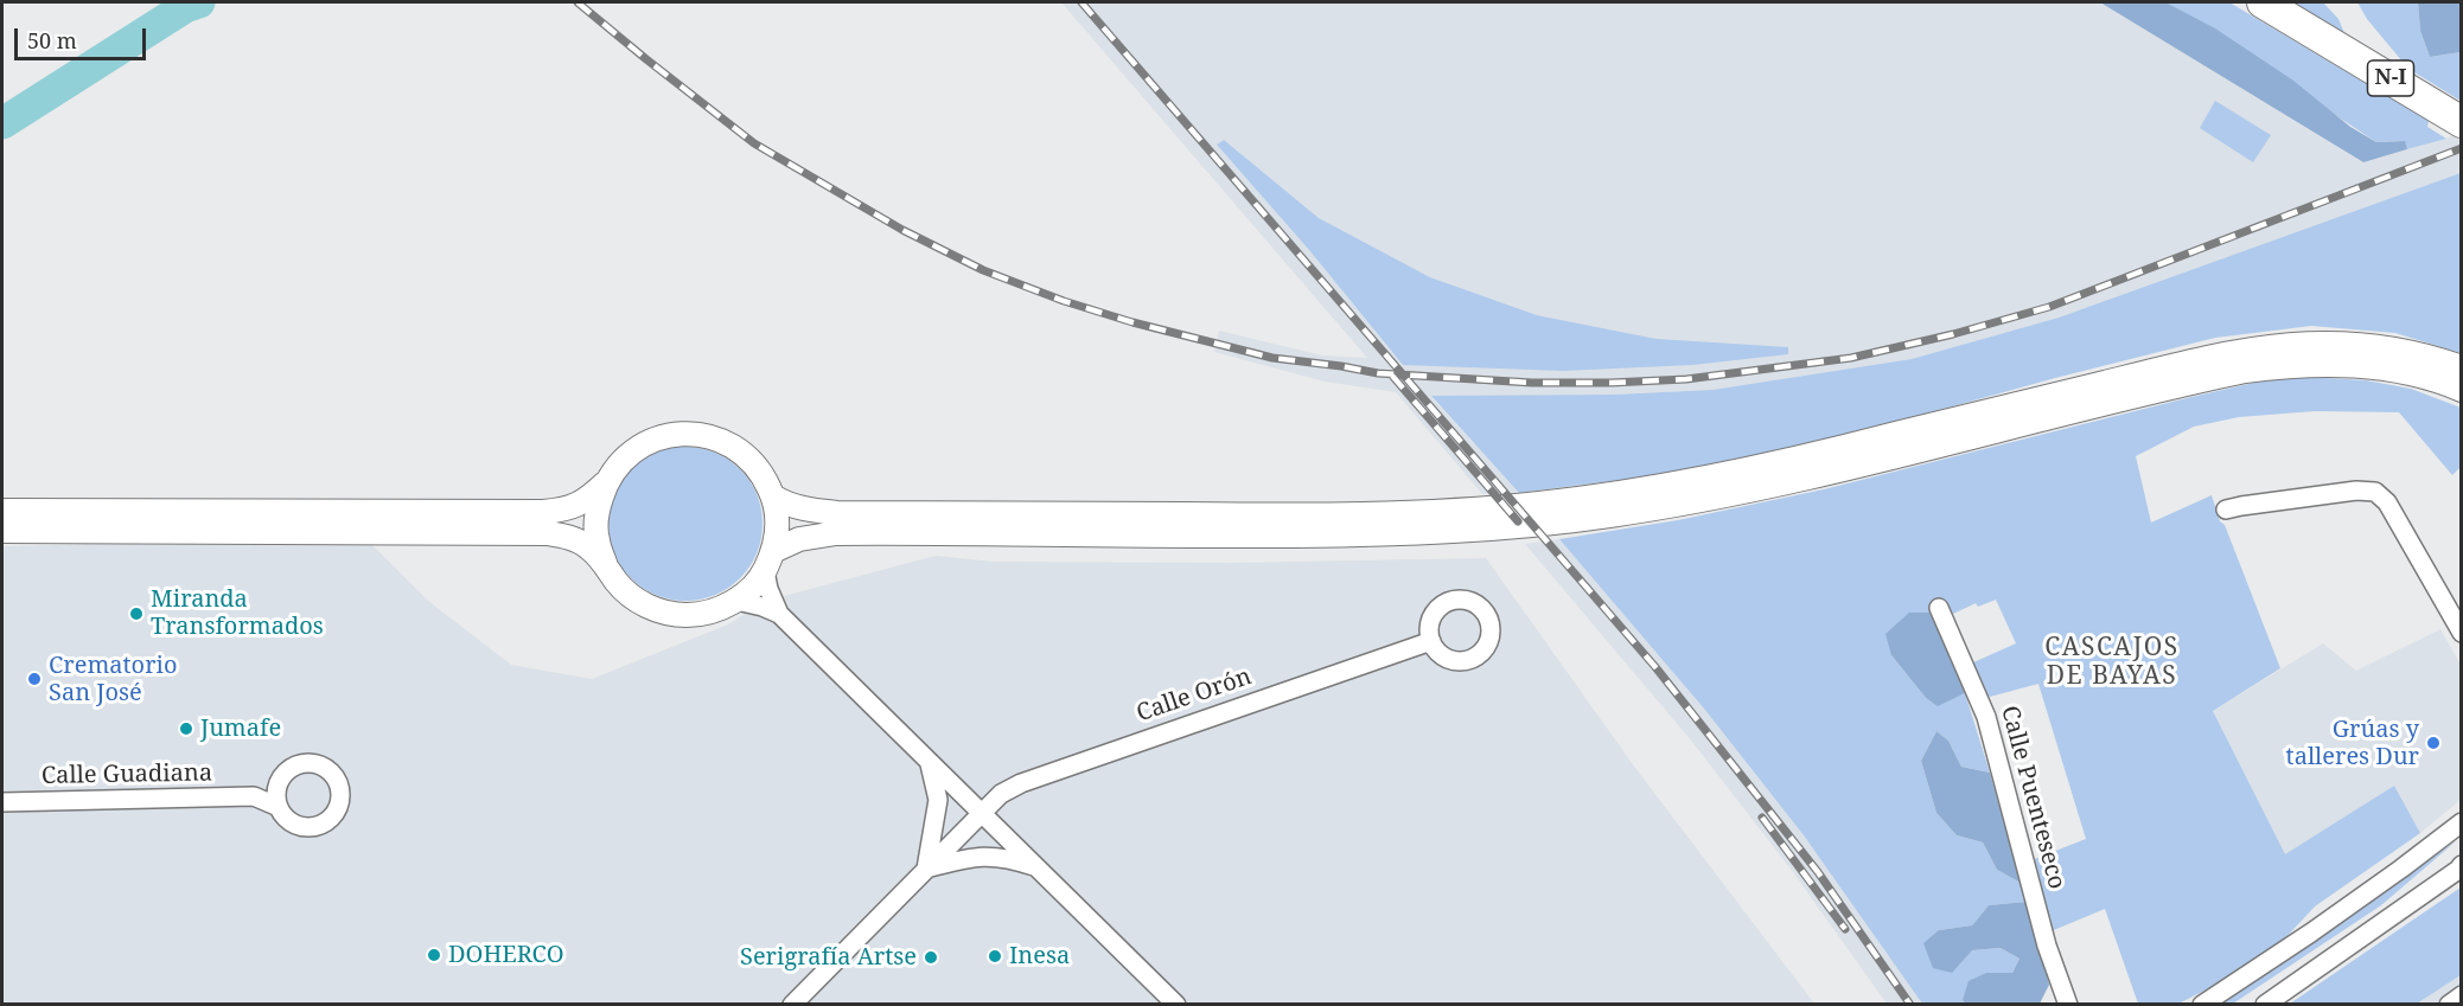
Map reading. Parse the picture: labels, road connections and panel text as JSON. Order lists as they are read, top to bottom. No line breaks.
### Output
{"streets":{"highway":["N-I"],"street":["Calle Orón","Calle Guadiana","Calle Puenteseco"]},"districts":["CASCAJOS DE BAYAS"],"places":["Miranda Transformados","Crematorio San José","Jumafe","Grúas y talleres Dur","DOHERCO","Inesa","Serigrafía Artse"],"scale_bar":"50 m"}
